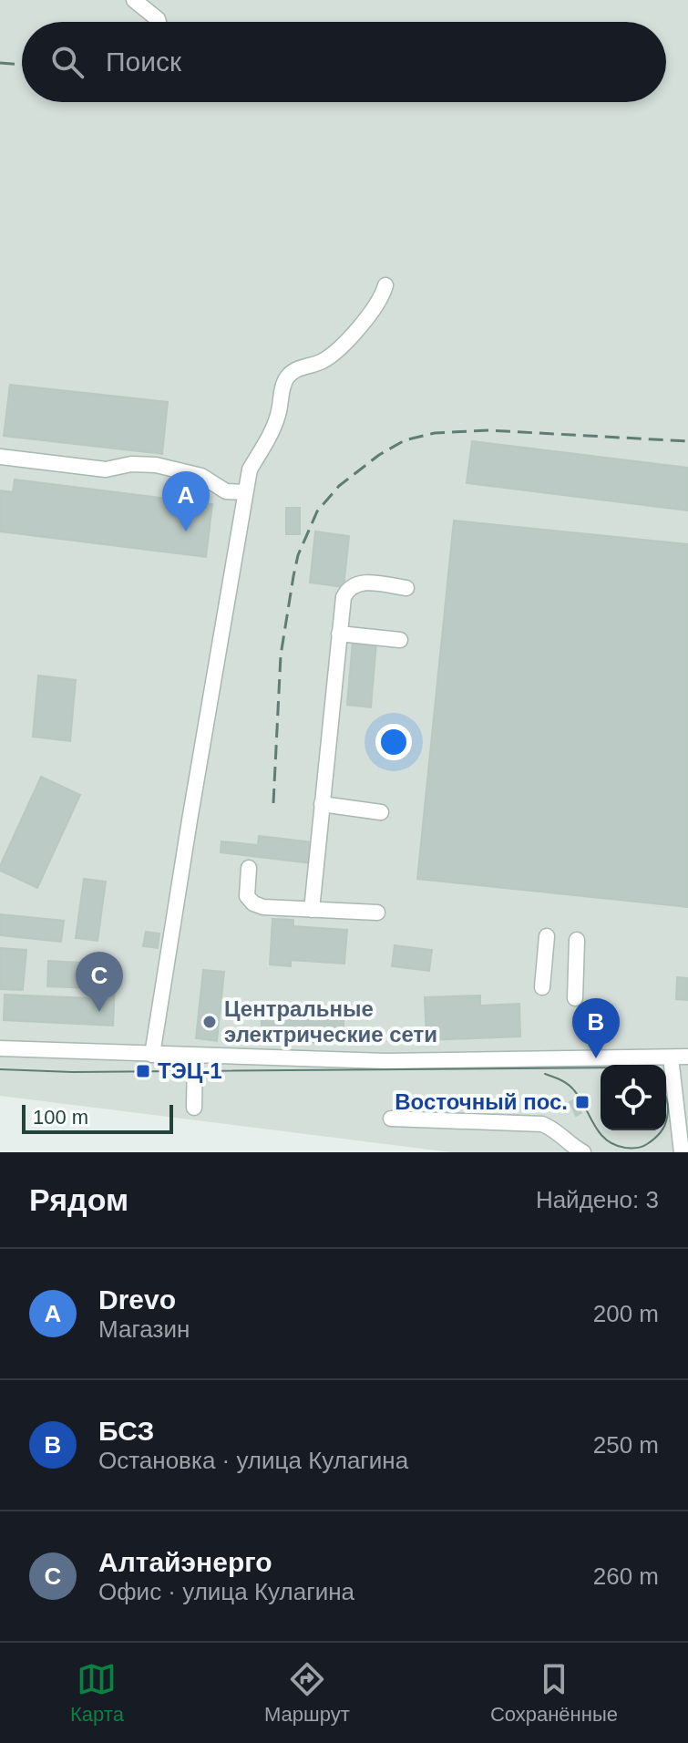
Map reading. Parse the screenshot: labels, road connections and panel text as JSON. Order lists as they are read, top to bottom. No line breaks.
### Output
{"places":{"other":["Центральные электрические сети"],"transit":["ТЭЦ-1","Восточный пос."]},"scale_bar":"100 m","page":{"search":"Поиск","pins":["A","C","B"],"scale":"100 m","heading":["Рядом","Найдено: 3"],"list":[{"mark":"A","name":"Drevo","note":"Магазин","value":"200 m"},{"mark":"B","name":"БСЗ","note":"Остановка · улица Кулагина","value":"250 m"},{"mark":"C","name":"Алтайэнерго","note":"Офис · улица Кулагина","value":"260 m"}],"nav":["Карта","Маршрут","Сохранённые"]}}
